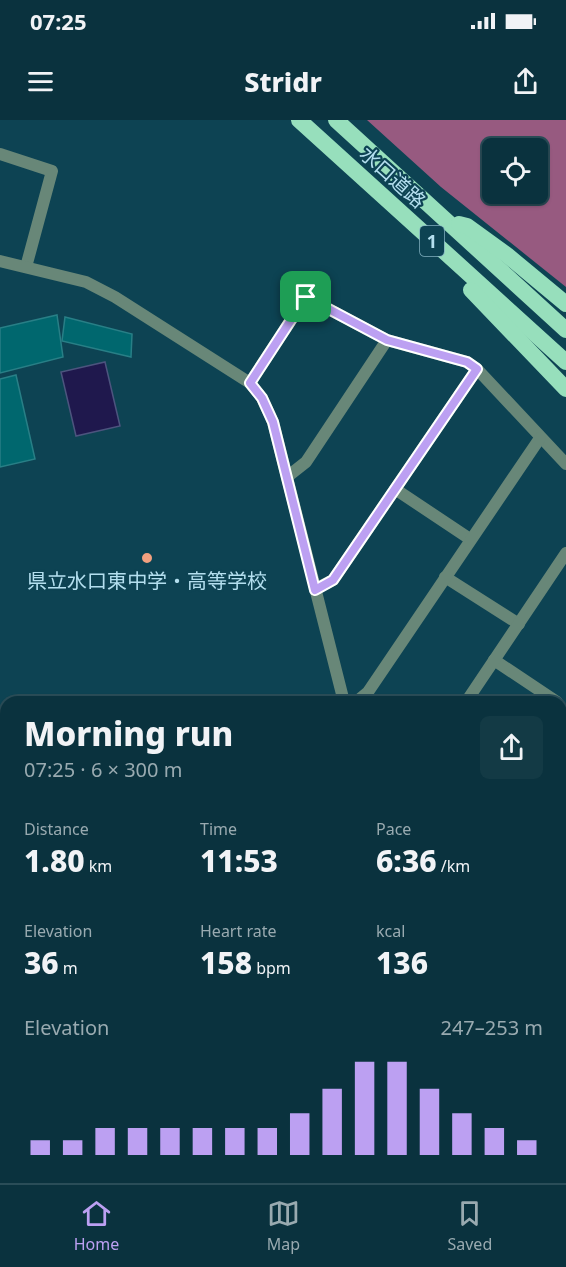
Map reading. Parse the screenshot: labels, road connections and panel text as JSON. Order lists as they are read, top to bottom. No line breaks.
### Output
{"streets":{"highway":["水口道路","1"]},"crossings":[["水口道路","1"]],"places":["県立水口東中学・高等学校"],"page":{"status":"07:25","header":"Stridr","heading":["Morning run","07:25 · 6 × 300 m"],"stats":[["Distance","1.80 km"],["Time","11:53"],["Pace","6:36 /km"],["Elevation","36 m"],["Heart rate","158 bpm"],["kcal","136"]],"chart":["Elevation","247–253 m"],"tabs":["Home","Map","Saved"]}}
